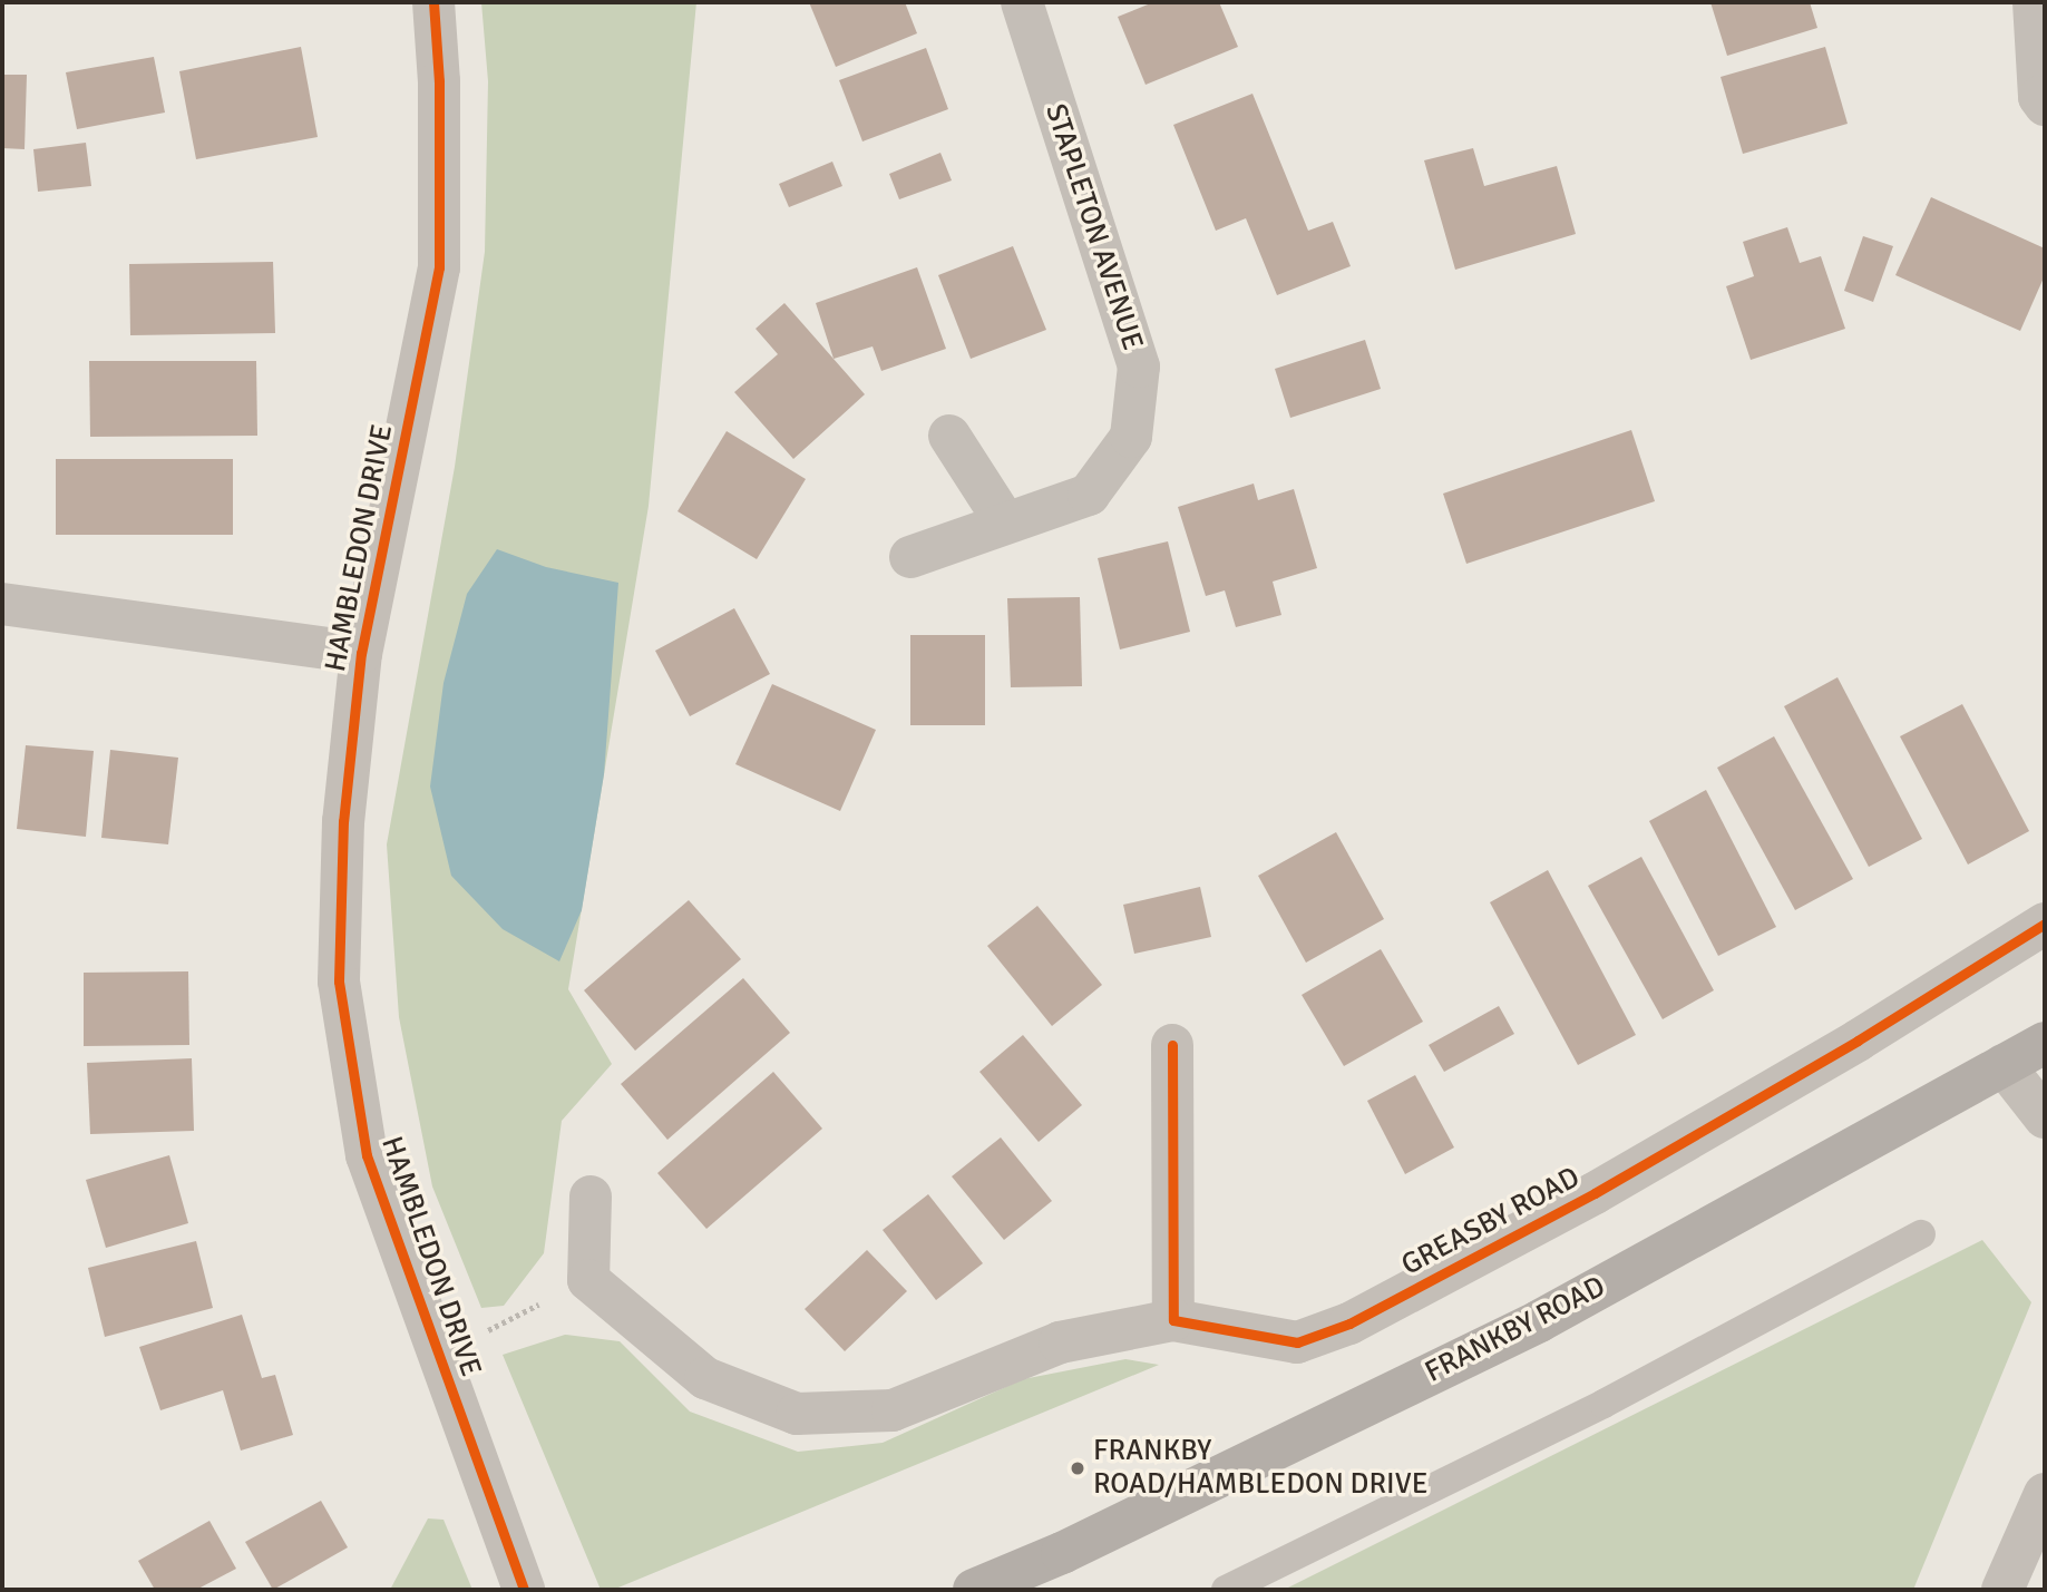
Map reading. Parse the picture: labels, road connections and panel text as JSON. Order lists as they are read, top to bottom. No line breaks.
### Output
{"streets":{"main road":["FRANKBY ROAD"],"street":["STAPLETON AVENUE","HAMBLEDON DRIVE","GREASBY ROAD"]},"places":["FRANKBY ROAD/HAMBLEDON DRIVE"]}
